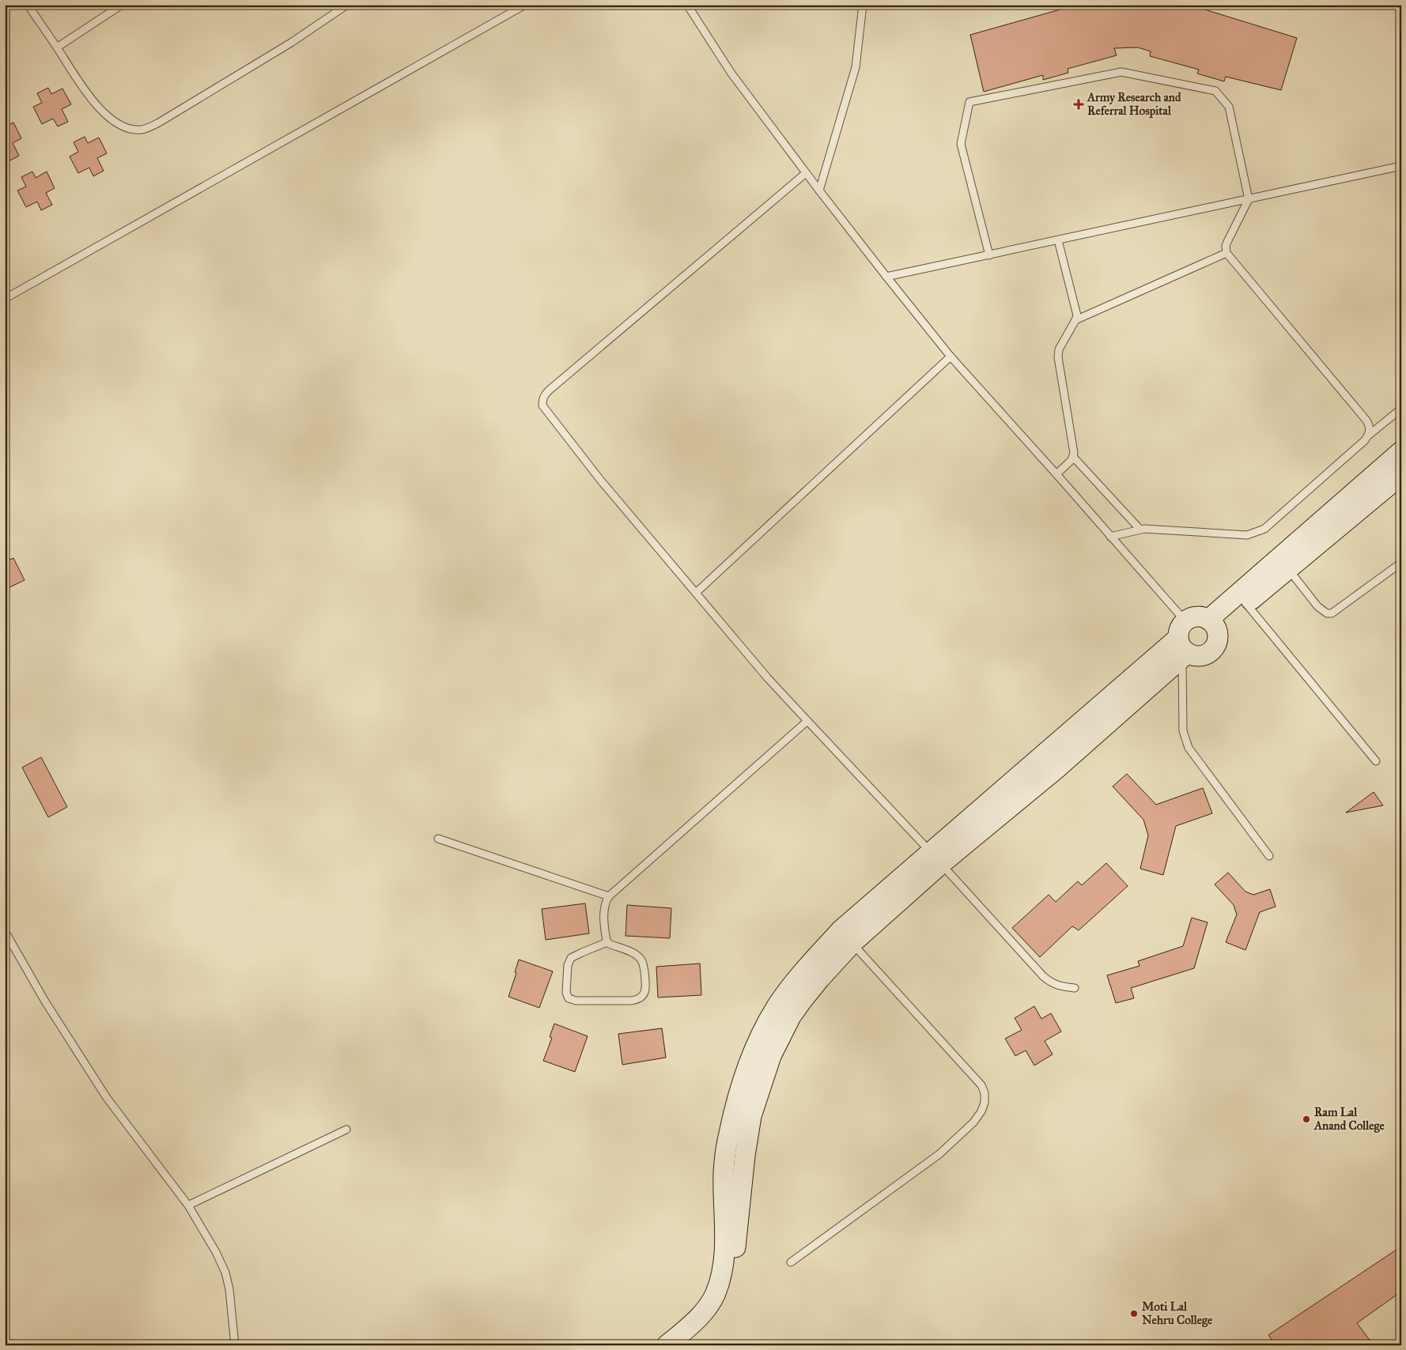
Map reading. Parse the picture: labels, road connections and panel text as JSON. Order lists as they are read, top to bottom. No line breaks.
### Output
{"places":{"health":["Army Research and Referral Hospital"],"other":["Ram Lal Anand College","Moti Lal Nehru College"]}}
